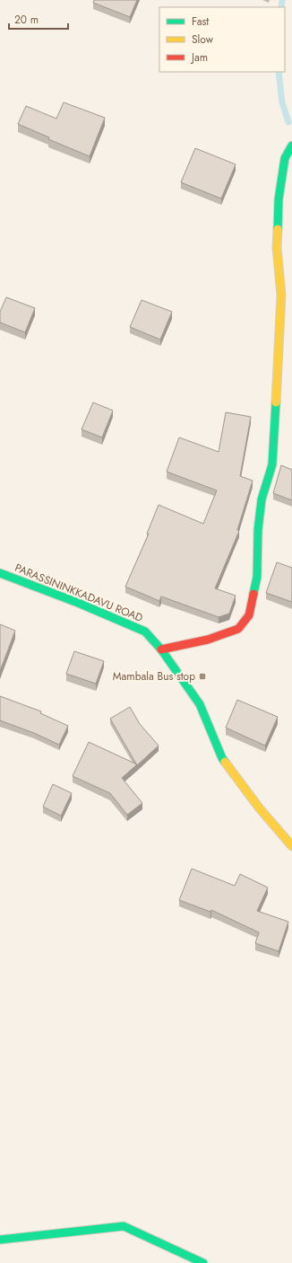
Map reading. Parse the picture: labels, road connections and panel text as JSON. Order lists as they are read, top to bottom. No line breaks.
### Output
{"streets":{"street":["PARASSININKKADAVU ROAD"]},"places":{"transit":["Mambala Bus stop"]},"legend":["Fast","Slow","Jam"],"scale_bar":"20 m"}
